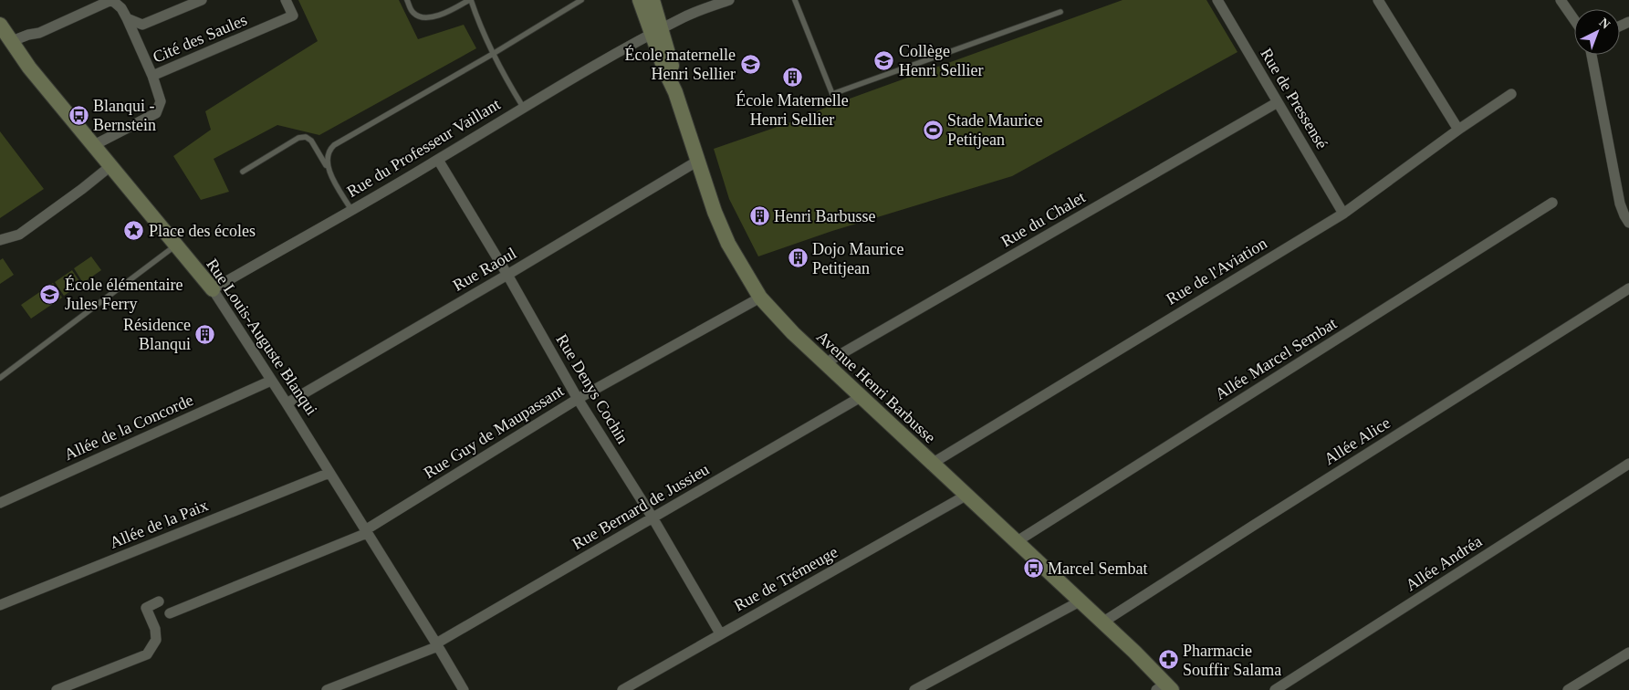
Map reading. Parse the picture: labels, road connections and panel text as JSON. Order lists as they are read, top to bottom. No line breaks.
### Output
{"streets":{"street":["Cité des Saules","Rue de Pressensé","Rue du Professeur Vaillant","Rue du Chalet","Rue Raoul","Rue de l'Aviation","Rue Louis-Auguste Blanqui","Allée Marcel Sembat","Avenue Henri Barbusse","Rue Denys Cochin","Allée de la Concorde","Rue Guy de Maupassant","Allée Alice","Rue Bernard de Jussieu","Allée de la Paix","Allée Andréa","Rue de Trémeuge"]},"crossings":[["Cité des Saules","Rue Louis-Auguste Blanqui"],["Rue de Pressensé","Rue du Chalet"],["Rue de Pressensé","Rue de l'Aviation"],["Rue du Professeur Vaillant","Rue Louis-Auguste Blanqui"],["Rue du Professeur Vaillant","Avenue Henri Barbusse"],["Rue du Professeur Vaillant","Rue Denys Cochin"],["Rue du Chalet","Avenue Henri Barbusse"],["Rue Raoul","Rue Louis-Auguste Blanqui"],["Rue Raoul","Avenue Henri Barbusse"],["Rue Raoul","Rue Denys Cochin"],["Rue de l'Aviation","Avenue Henri Barbusse"],["Rue Louis-Auguste Blanqui","Allée de la Concorde"],["Rue Louis-Auguste Blanqui","Rue Guy de Maupassant"],["Rue Louis-Auguste Blanqui","Rue Bernard de Jussieu"],["Rue Louis-Auguste Blanqui","Allée de la Paix"],["Allée Marcel Sembat","Avenue Henri Barbusse"],["Avenue Henri Barbusse","Rue Guy de Maupassant"],["Avenue Henri Barbusse","Allée Alice"],["Avenue Henri Barbusse","Rue Bernard de Jussieu"],["Avenue Henri Barbusse","Rue de Trémeuge"],["Rue Denys Cochin","Rue Guy de Maupassant"],["Rue Denys Cochin","Rue Bernard de Jussieu"],["Rue Denys Cochin","Rue de Trémeuge"]],"places":{"school or university":["Collège Henri Sellier","École maternelle Henri Sellier","École élémentaire Jules Ferry"],"building":["École Maternelle Henri Sellier","Henri Barbusse","Dojo Maurice Petitjean","Résidence Blanqui"],"bus stop":["Blanqui - Bernstein","Marcel Sembat"],"sports":["Stade Maurice Petitjean"],"place":["Place des écoles"],"pharmacy":["Pharmacie Souffir Salama"]},"north":"top right"}
